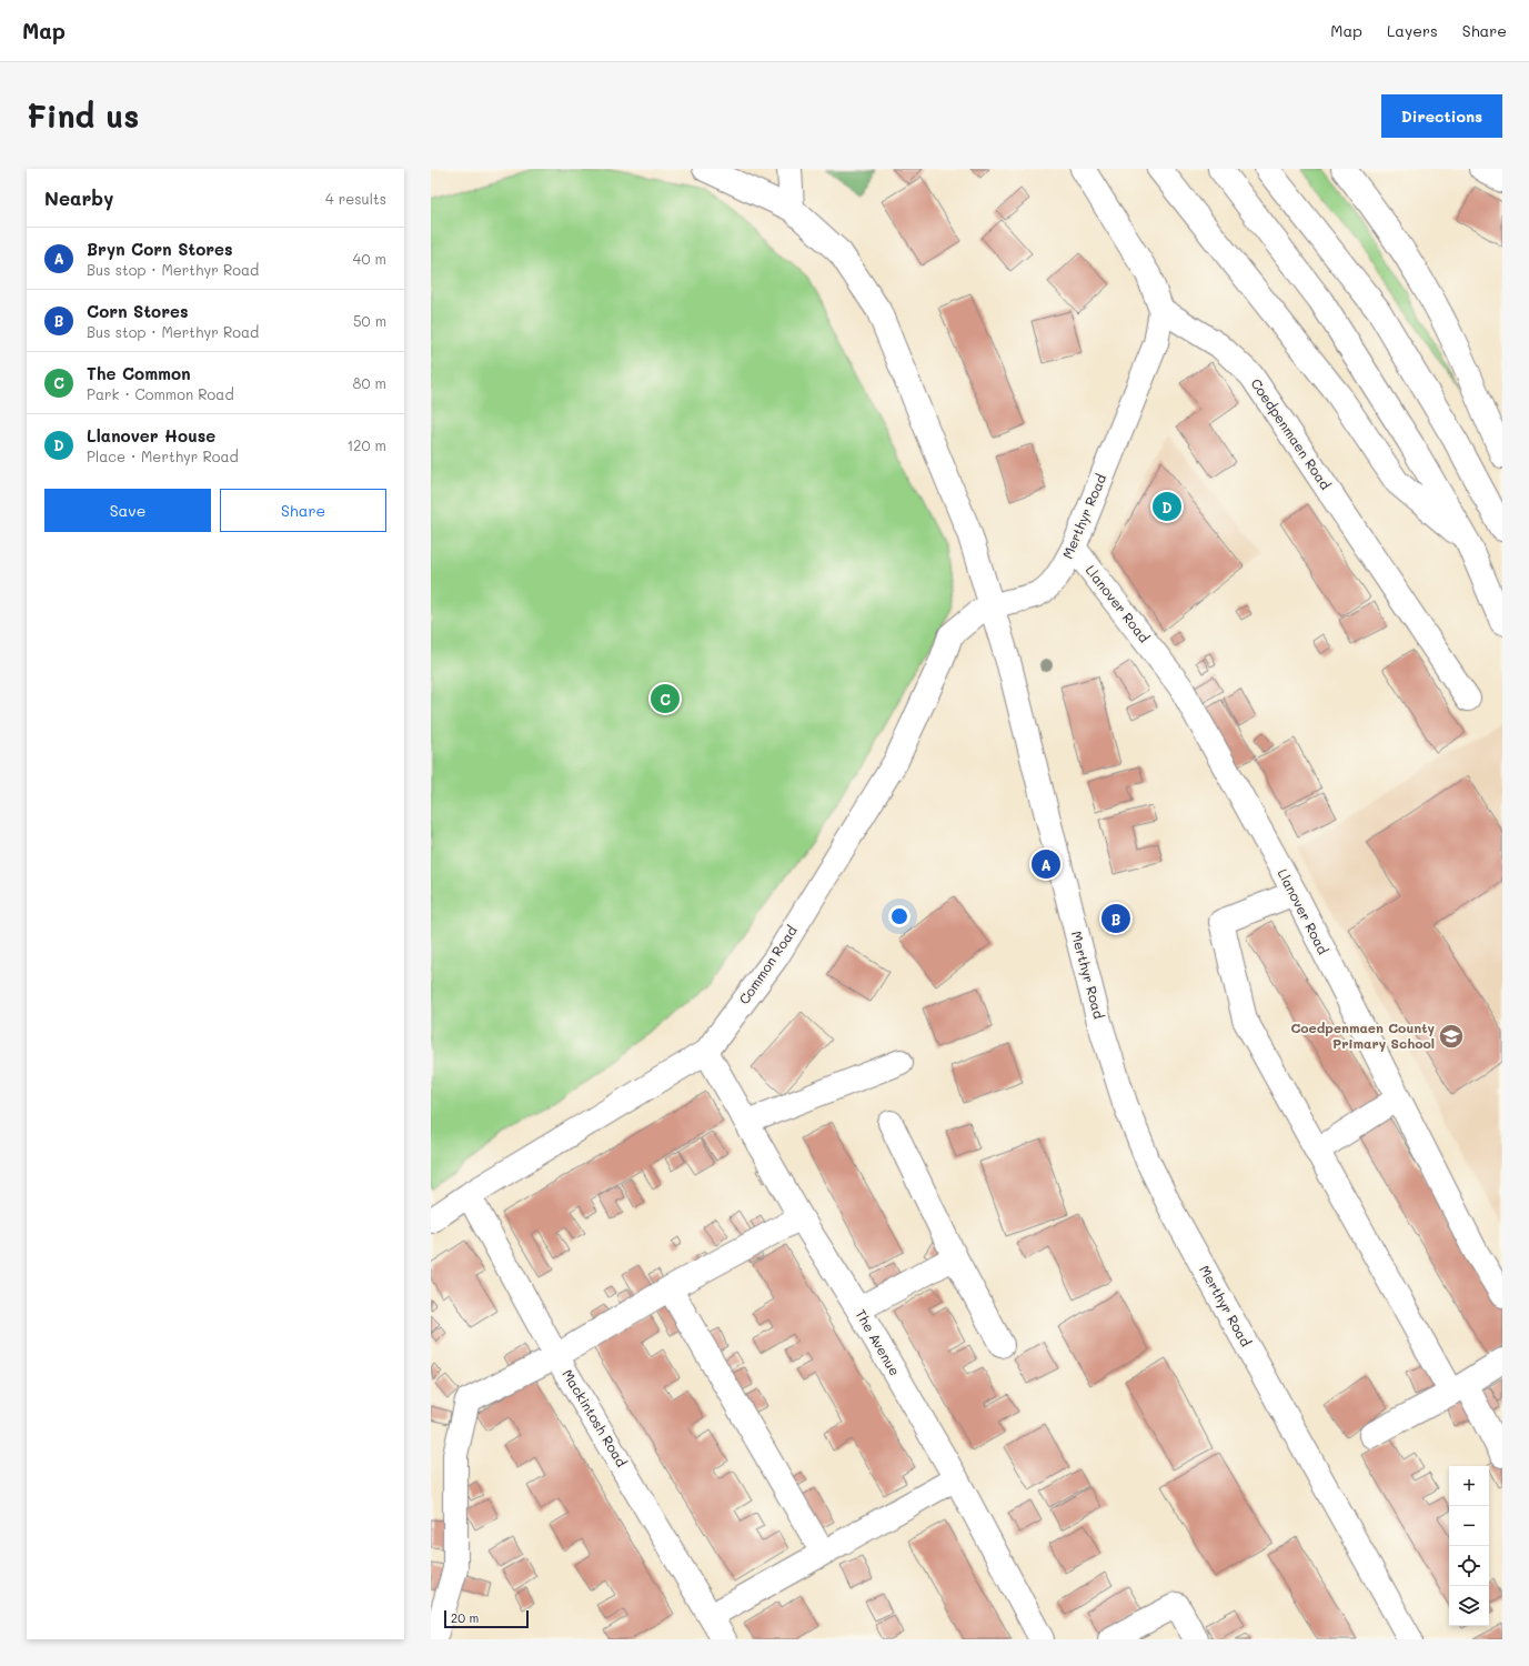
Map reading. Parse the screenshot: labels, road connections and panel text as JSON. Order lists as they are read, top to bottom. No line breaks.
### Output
{"streets":{"main road":["Coedpenmaen Road","Merthyr Road","Llanover Road","Common Road","The Avenue","Mackintosh Road"]},"crossings":[["Coedpenmaen Road","Merthyr Road"],["Merthyr Road","Llanover Road"],["Merthyr Road","Common Road"],["Common Road","The Avenue"],["Common Road","Mackintosh Road"]],"places":{"school or university":["Coedpenmaen County Primary School"]},"scale_bar":"20 m","page":{"header":"Map","nav":["Map","Layers","Share"],"buttons":["Directions",["Save","Share"]],"title":"Find us","heading":["Nearby","4 results"],"list":[{"mark":"A","name":"Bryn Corn Stores","note":"Bus stop · Merthyr Road","value":"40 m"},{"mark":"B","name":"Corn Stores","note":"Bus stop · Merthyr Road","value":"50 m"},{"mark":"C","name":"The Common","note":"Park · Common Road","value":"80 m"},{"mark":"D","name":"Llanover House","note":"Place · Merthyr Road","value":"120 m"}],"pins":["D","C","A","B"],"map_buttons":["+","−"],"scale":"20 m"}}
